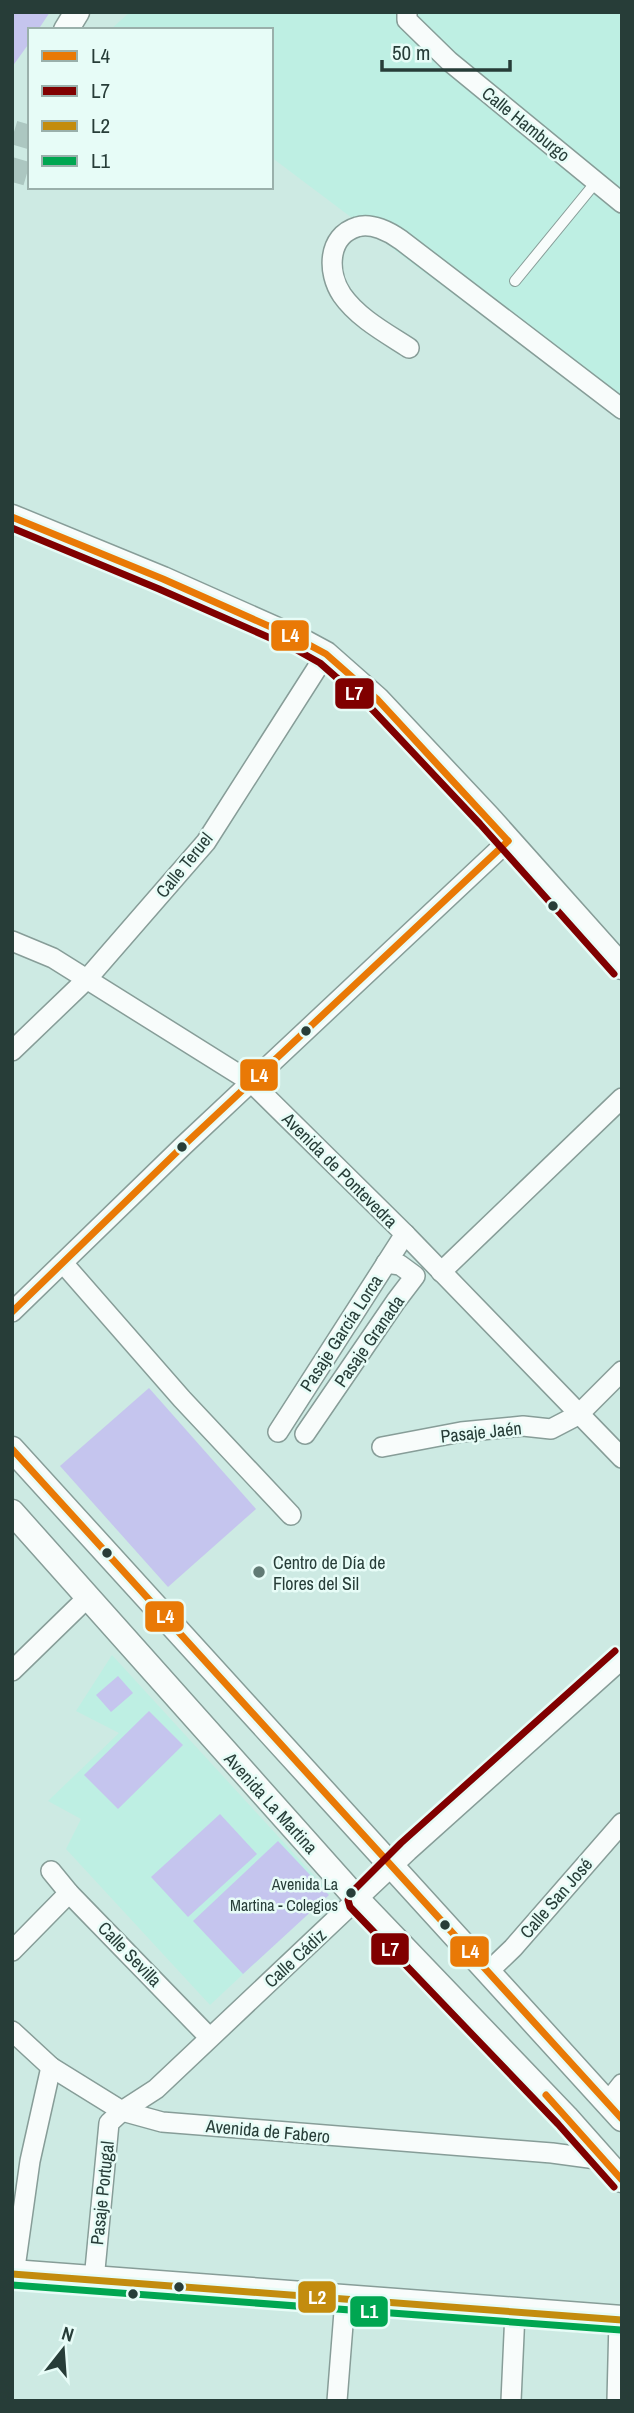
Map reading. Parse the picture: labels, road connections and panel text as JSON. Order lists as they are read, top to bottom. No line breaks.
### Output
{"streets":{"street":["Calle Hamburgo","Calle Teruel","Avenida de Pontevedra","Pasaje García Lorca","Pasaje Granada","Pasaje Jaén","Avenida La Martina","Calle San José","Calle Sevilla","Calle Cádiz","Avenida de Fabero","Pasaje Portugal"]},"crossings":[["Calle Teruel","Avenida de Pontevedra"],["Avenida de Pontevedra","Pasaje García Lorca"],["Avenida de Pontevedra","Pasaje Jaén"],["Pasaje García Lorca","Pasaje Granada"],["Avenida La Martina","Calle Cádiz"],["Avenida La Martina","Avenida de Fabero"],["Calle Sevilla","Calle Cádiz"],["Calle Cádiz","Avenida de Fabero"],["Calle Cádiz","Pasaje Portugal"],["Avenida de Fabero","Pasaje Portugal"]],"places":["Centro de Día de Flores del Sil","Avenida La Martina - Colegios"],"lines":["transit line L4","transit line L7","transit line L2","transit line L1"],"legend":["L4","L7","L2","L1"],"scale_bar":"50 m","north":"top"}
